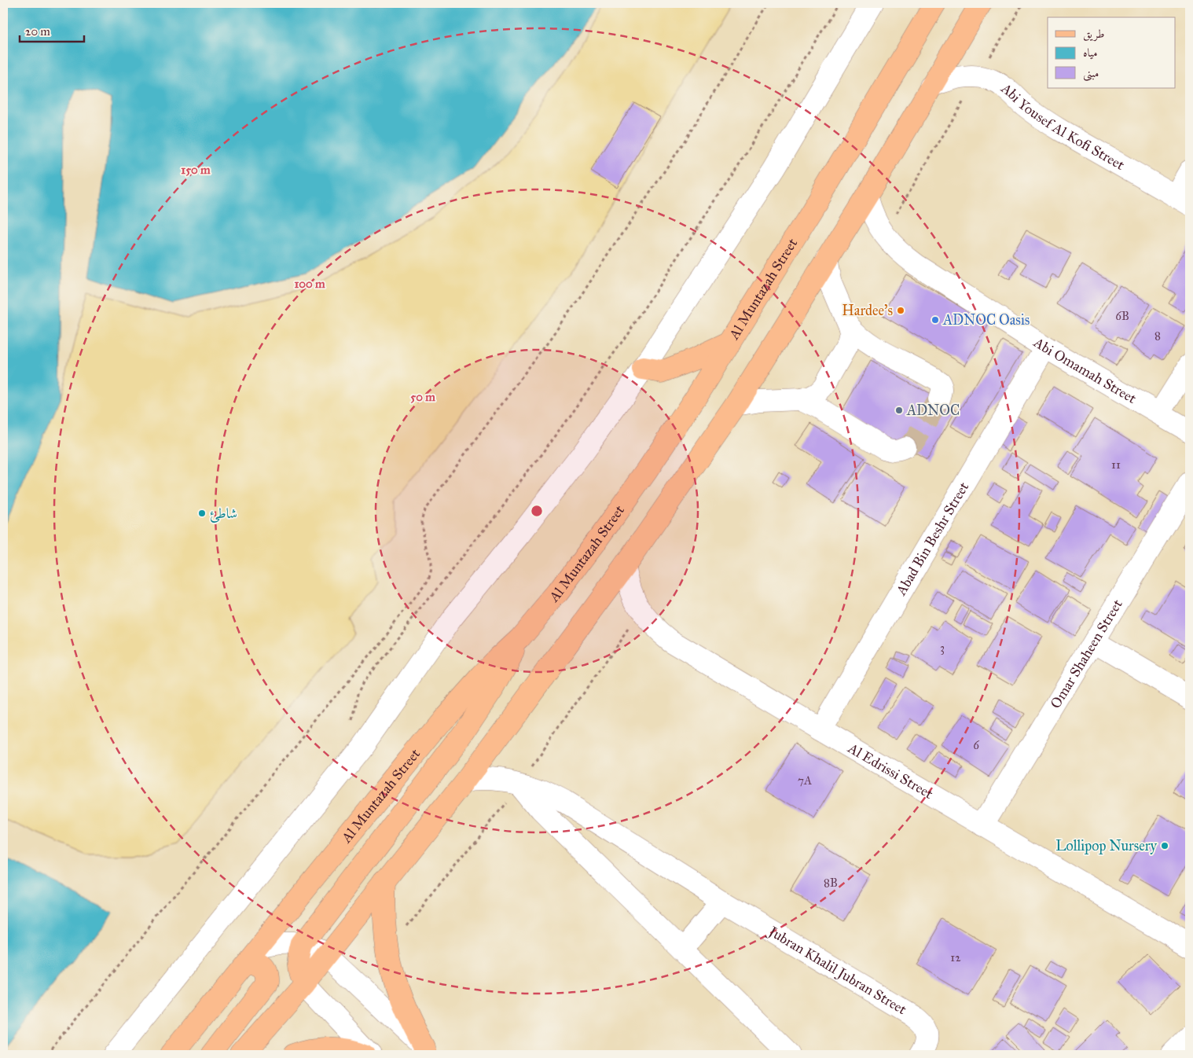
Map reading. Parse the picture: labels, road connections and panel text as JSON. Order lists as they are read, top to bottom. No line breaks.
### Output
{"streets":{"main road":["Al Muntazah Street"],"street":["Abi Yousef Al Kofi Street","Abi Omamah Street","Abad Bin Beshr Street","Omar Shaheen Street","Al Edrissi Street","Jubran Khalil Jubran Street"]},"crossings":[["Abi Omamah Street","Abad Bin Beshr Street"],["Abad Bin Beshr Street","Al Edrissi Street"],["Omar Shaheen Street","Al Edrissi Street"]],"places":["Hardee's","ADNOC Oasis","ADNOC","شاطئ","Lollipop Nursery"],"house_numbers":["6B","8","11","3","6","7A","8B","12"],"legend":["طريق","مياه","مبنى"],"scale_bar":"20 m","rings":["150 m","100 m","50 m"]}
